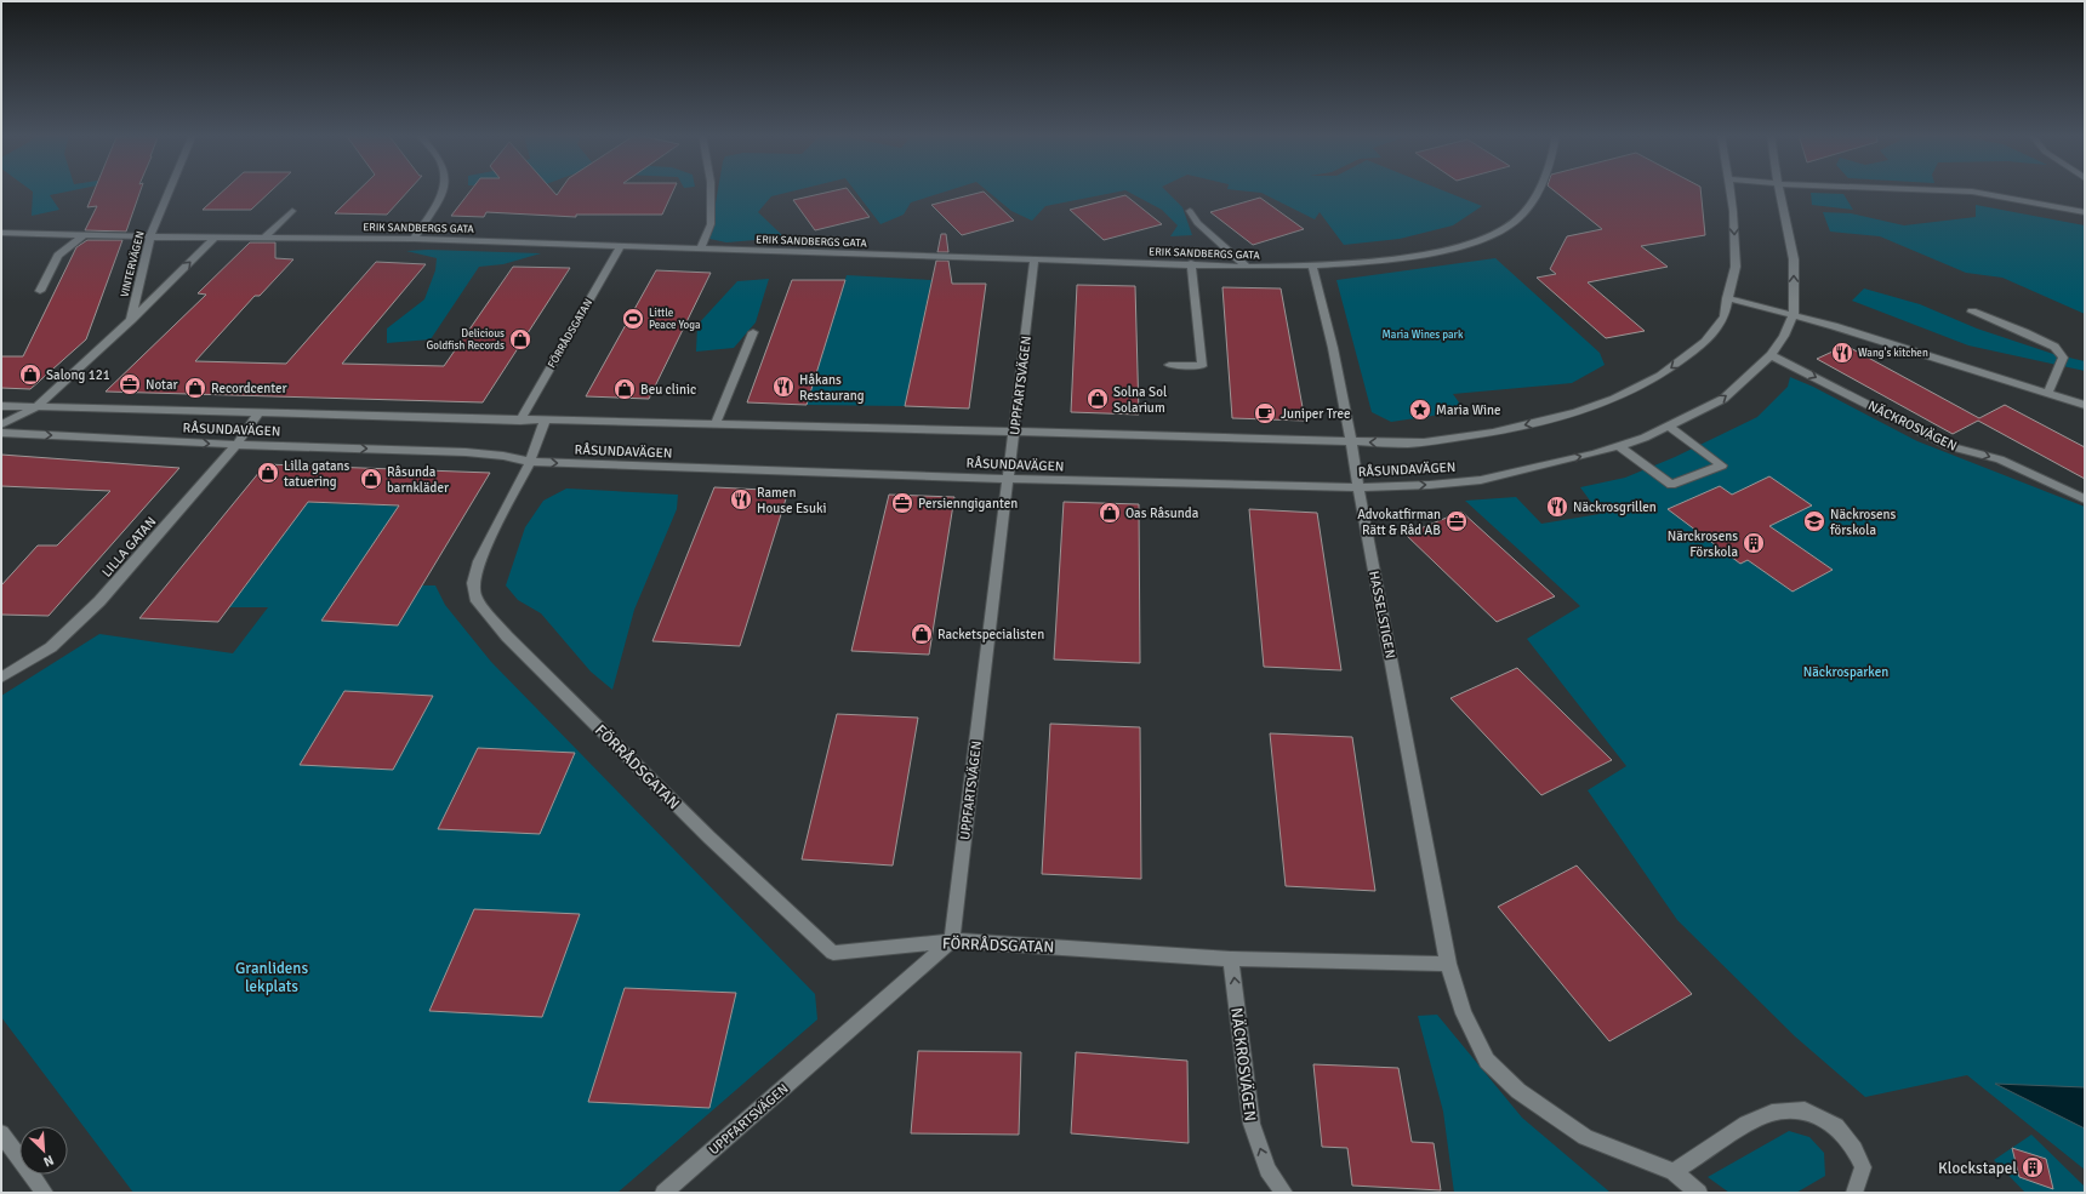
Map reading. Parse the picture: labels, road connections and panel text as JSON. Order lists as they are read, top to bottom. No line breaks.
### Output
{"streets":{"street":["ERIK SANDBERGS GATA","VINTERVÄGEN","FÖRRÅDSGATAN","UPPFARTSVÄGEN","NÄCKROSVÄGEN","RÅSUNDAVÄGEN","LILLA GATAN","HASSELSTIGEN"]},"crossings":[["ERIK SANDBERGS GATA","VINTERVÄGEN"],["ERIK SANDBERGS GATA","FÖRRÅDSGATAN"],["ERIK SANDBERGS GATA","UPPFARTSVÄGEN"],["ERIK SANDBERGS GATA","HASSELSTIGEN"],["VINTERVÄGEN","RÅSUNDAVÄGEN"],["FÖRRÅDSGATAN","UPPFARTSVÄGEN"],["FÖRRÅDSGATAN","NÄCKROSVÄGEN"],["FÖRRÅDSGATAN","RÅSUNDAVÄGEN"],["FÖRRÅDSGATAN","HASSELSTIGEN"],["UPPFARTSVÄGEN","RÅSUNDAVÄGEN"],["NÄCKROSVÄGEN","RÅSUNDAVÄGEN"],["RÅSUNDAVÄGEN","LILLA GATAN"],["RÅSUNDAVÄGEN","HASSELSTIGEN"]],"parks":["Maria Wines park","Näckrosparken","Granlidens lekplats"],"places":{"sports":["Little Peace Yoga"],"shop":["Delicious Goldfish Records","Salong 121","Recordcenter","Beu clinic","Solna Sol Solarium","Lilla gatans tatuering","Råsunda barnkläder","Oas Råsunda","Racketspecialisten"],"restaurant":["Wang's kitchen","Håkans Restaurang","Ramen House Esuki","Näckrosgrillen"],"office":["Notar","Persienngiganten","Advokatfirman Rätt & Råd AB"],"place":["Maria Wine"],"cafe":["Juniper Tree"],"school or university":["Näckrosens förskola"],"building":["Närckrosens Förskola","Klockstapel"]},"north":"bottom right"}
